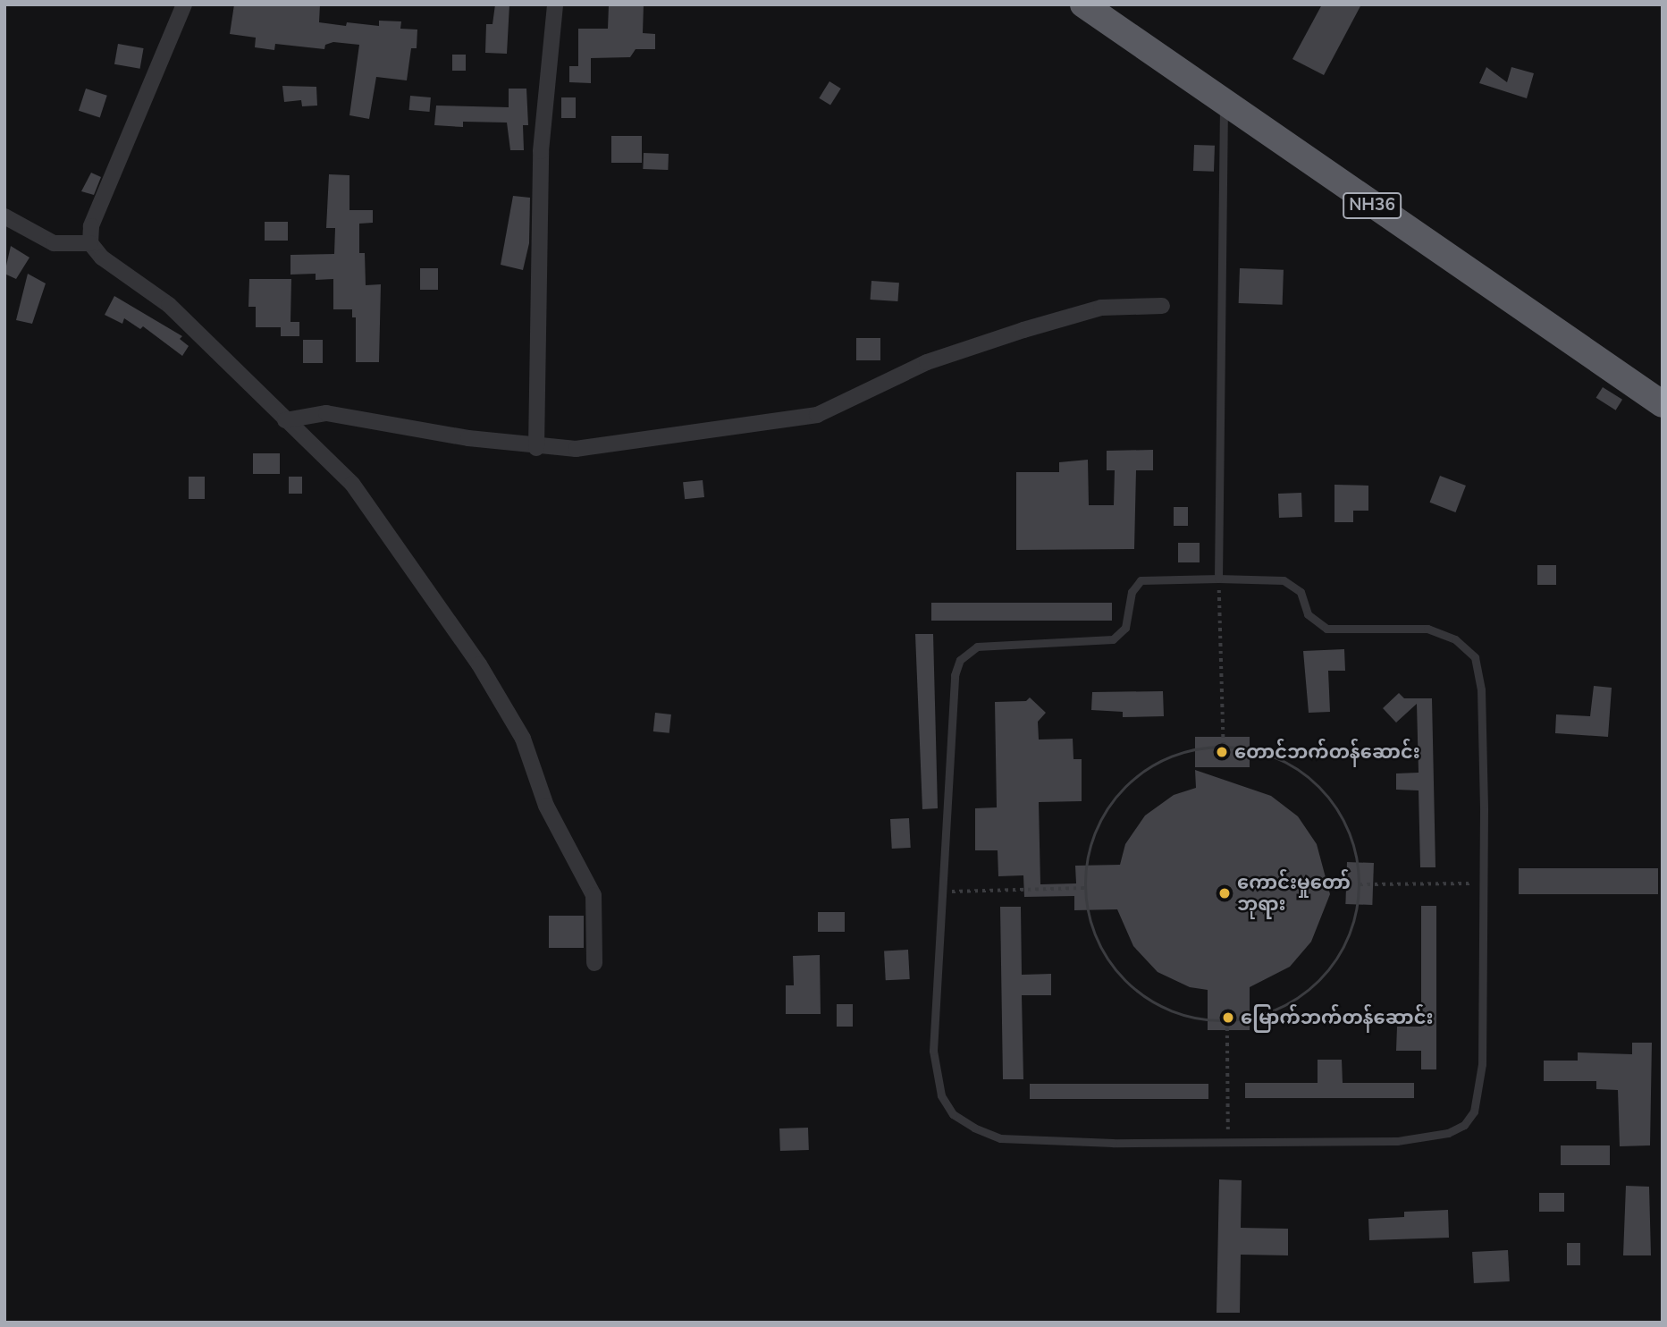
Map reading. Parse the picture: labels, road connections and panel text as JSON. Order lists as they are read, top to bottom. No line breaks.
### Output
{"streets":{"highway":["NH36"]},"places":["တောင်ဘက်တန်ဆောင်း","ကောင်းမှုတော် ဘုရား","မြောက်ဘက်တန်ဆောင်း"]}
